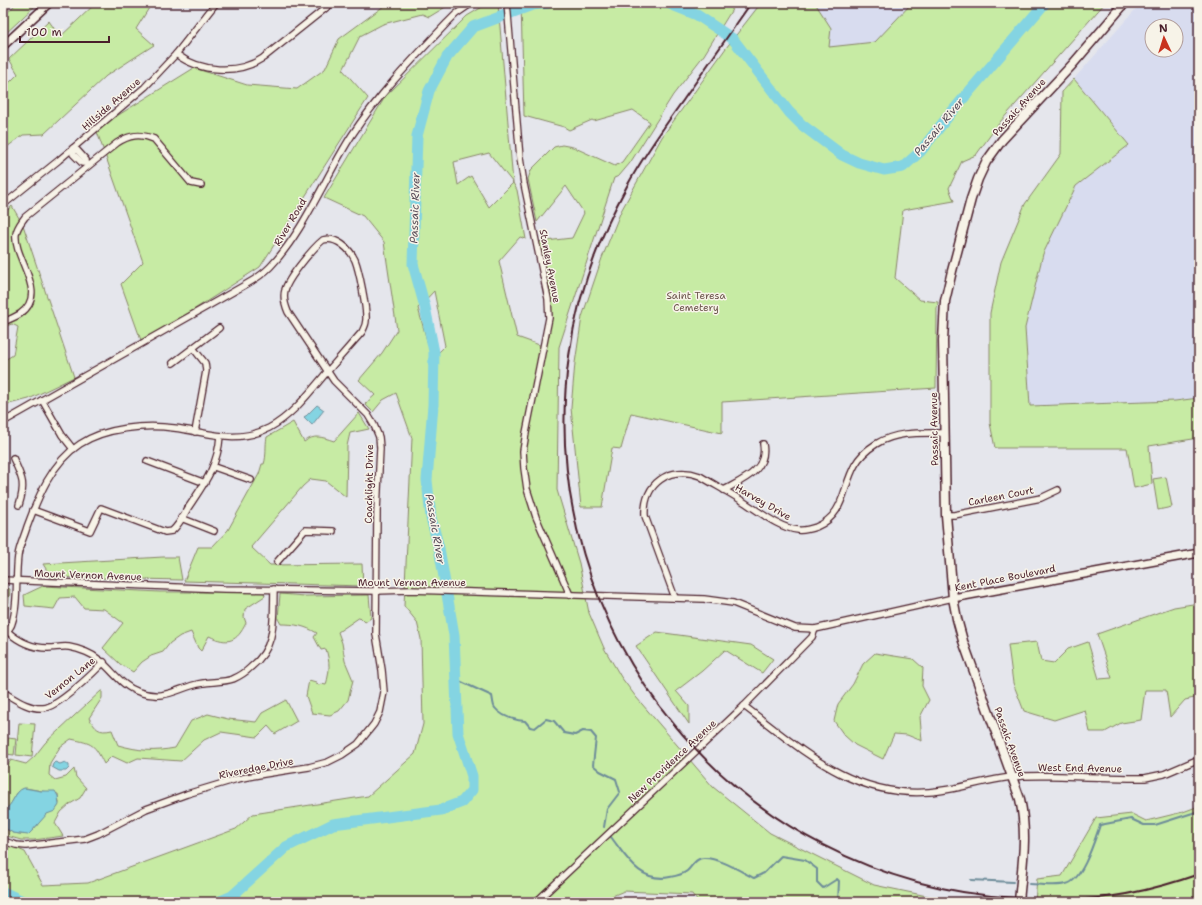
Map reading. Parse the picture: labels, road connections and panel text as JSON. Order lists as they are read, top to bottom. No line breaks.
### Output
{"streets":{"main road":["Passaic Avenue"],"street":["Hillside Avenue","River Road","Stanley Avenue","Coachlight Drive","Carleen Court","Harvey Drive","Mount Vernon Avenue","Kent Place Boulevard","Vernon Lane","New Providence Avenue","Riveredge Drive","West End Avenue"]},"crossings":[["Passaic Avenue","Carleen Court"],["Passaic Avenue","Harvey Drive"],["Passaic Avenue","Kent Place Boulevard"],["Passaic Avenue","West End Avenue"],["Stanley Avenue","Mount Vernon Avenue"],["Coachlight Drive","Mount Vernon Avenue"],["Coachlight Drive","Riveredge Drive"],["Harvey Drive","Mount Vernon Avenue"],["Mount Vernon Avenue","Kent Place Boulevard"],["Mount Vernon Avenue","New Providence Avenue"],["Mount Vernon Avenue","Riveredge Drive"],["Kent Place Boulevard","New Providence Avenue"],["New Providence Avenue","West End Avenue"]],"water":["Passaic River"],"parks":["Saint Teresa Cemetery"],"scale_bar":"100 m","north":"top"}
